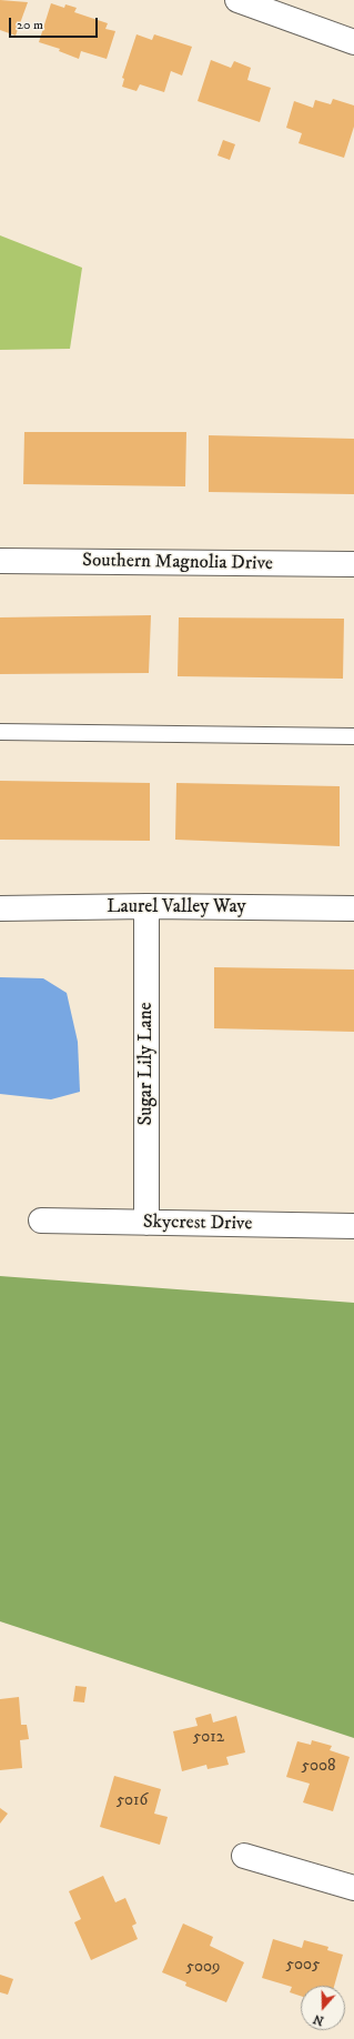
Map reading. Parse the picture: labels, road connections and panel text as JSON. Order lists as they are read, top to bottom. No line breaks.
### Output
{"streets":{"street":["Southern Magnolia Drive","Laurel Valley Way","Sugar Lily Lane","Skycrest Drive"]},"crossings":[["Laurel Valley Way","Sugar Lily Lane"],["Sugar Lily Lane","Skycrest Drive"]],"house_numbers":["5012","5008","5016","5005","5009"],"scale_bar":"20 m","north":"bottom"}
